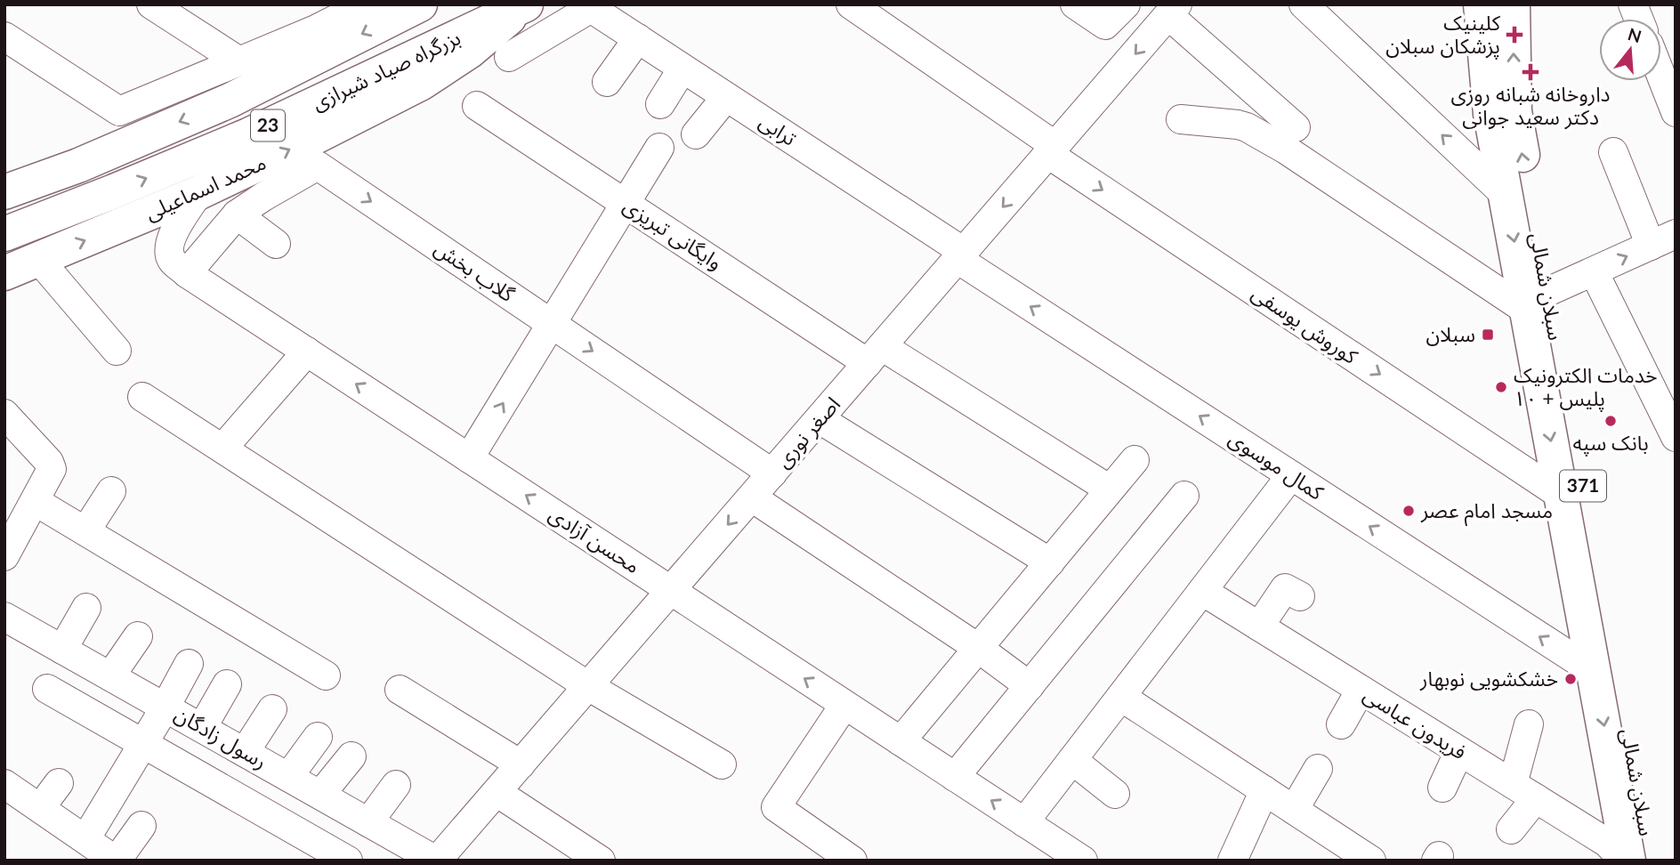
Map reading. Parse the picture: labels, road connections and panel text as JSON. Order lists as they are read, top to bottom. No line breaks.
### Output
{"streets":{"main road":["بزرگراه صیاد شیرازی","23","محمد اسماعیلی","سبلان شمالی","371"],"street":["ترابی","وایگانی تبریزی","گلاب بخش","کوروش یوسفی","اصغر نوری","کمال موسوی","محسن آزادی","فریدون عباسی","رسول زادگان"]},"crossings":[["بزرگراه صیاد شیرازی","محمد اسماعیلی"],["ترابی","اصغر نوری"],["ترابی","کمال موسوی"],["محمد اسماعیلی","محسن آزادی"],["وایگانی تبریزی","اصغر نوری"],["گلاب بخش","اصغر نوری"],["گلاب بخش","محسن آزادی"],["سبلان شمالی","کوروش یوسفی"],["سبلان شمالی","کمال موسوی"],["سبلان شمالی","فریدون عباسی"],["کوروش یوسفی","اصغر نوری"],["اصغر نوری","کمال موسوی"],["اصغر نوری","محسن آزادی"],["اصغر نوری","رسول زادگان"]],"one_way":["محمد اسماعیلی","گلاب بخش","اصغر نوری"],"places":{"health":["کلینیک پزشکان سبلان","داروخانه شبانه روزی دکتر سعید جوانی"],"transit":["سبلان"],"other":["خدمات الکترونیک پلیس + ۱۰","بانک سپه","مسجد امام عصر","خشکشویی نوبهار"]},"north":"top"}
